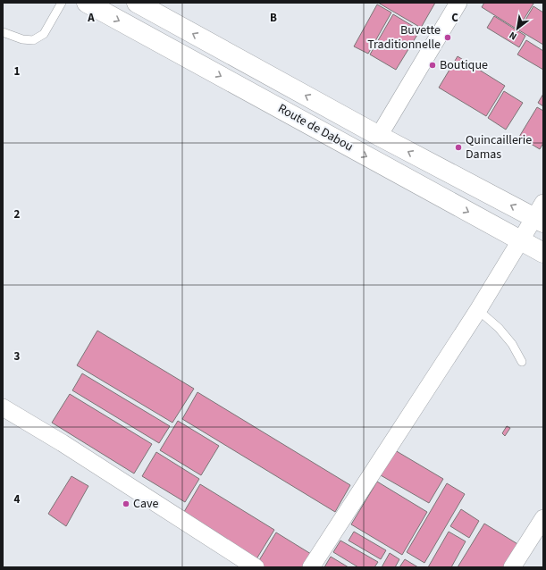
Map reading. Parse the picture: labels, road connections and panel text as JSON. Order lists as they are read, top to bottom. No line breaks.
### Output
{"streets":{"street":["Route de Dabou"]},"places":["Buvette Traditionnelle","Boutique","Quincaillerie Damas","Cave"],"north":"bottom left","grid":{"columns":["A","B","C"],"rows":["1","2","3","4"]}}
